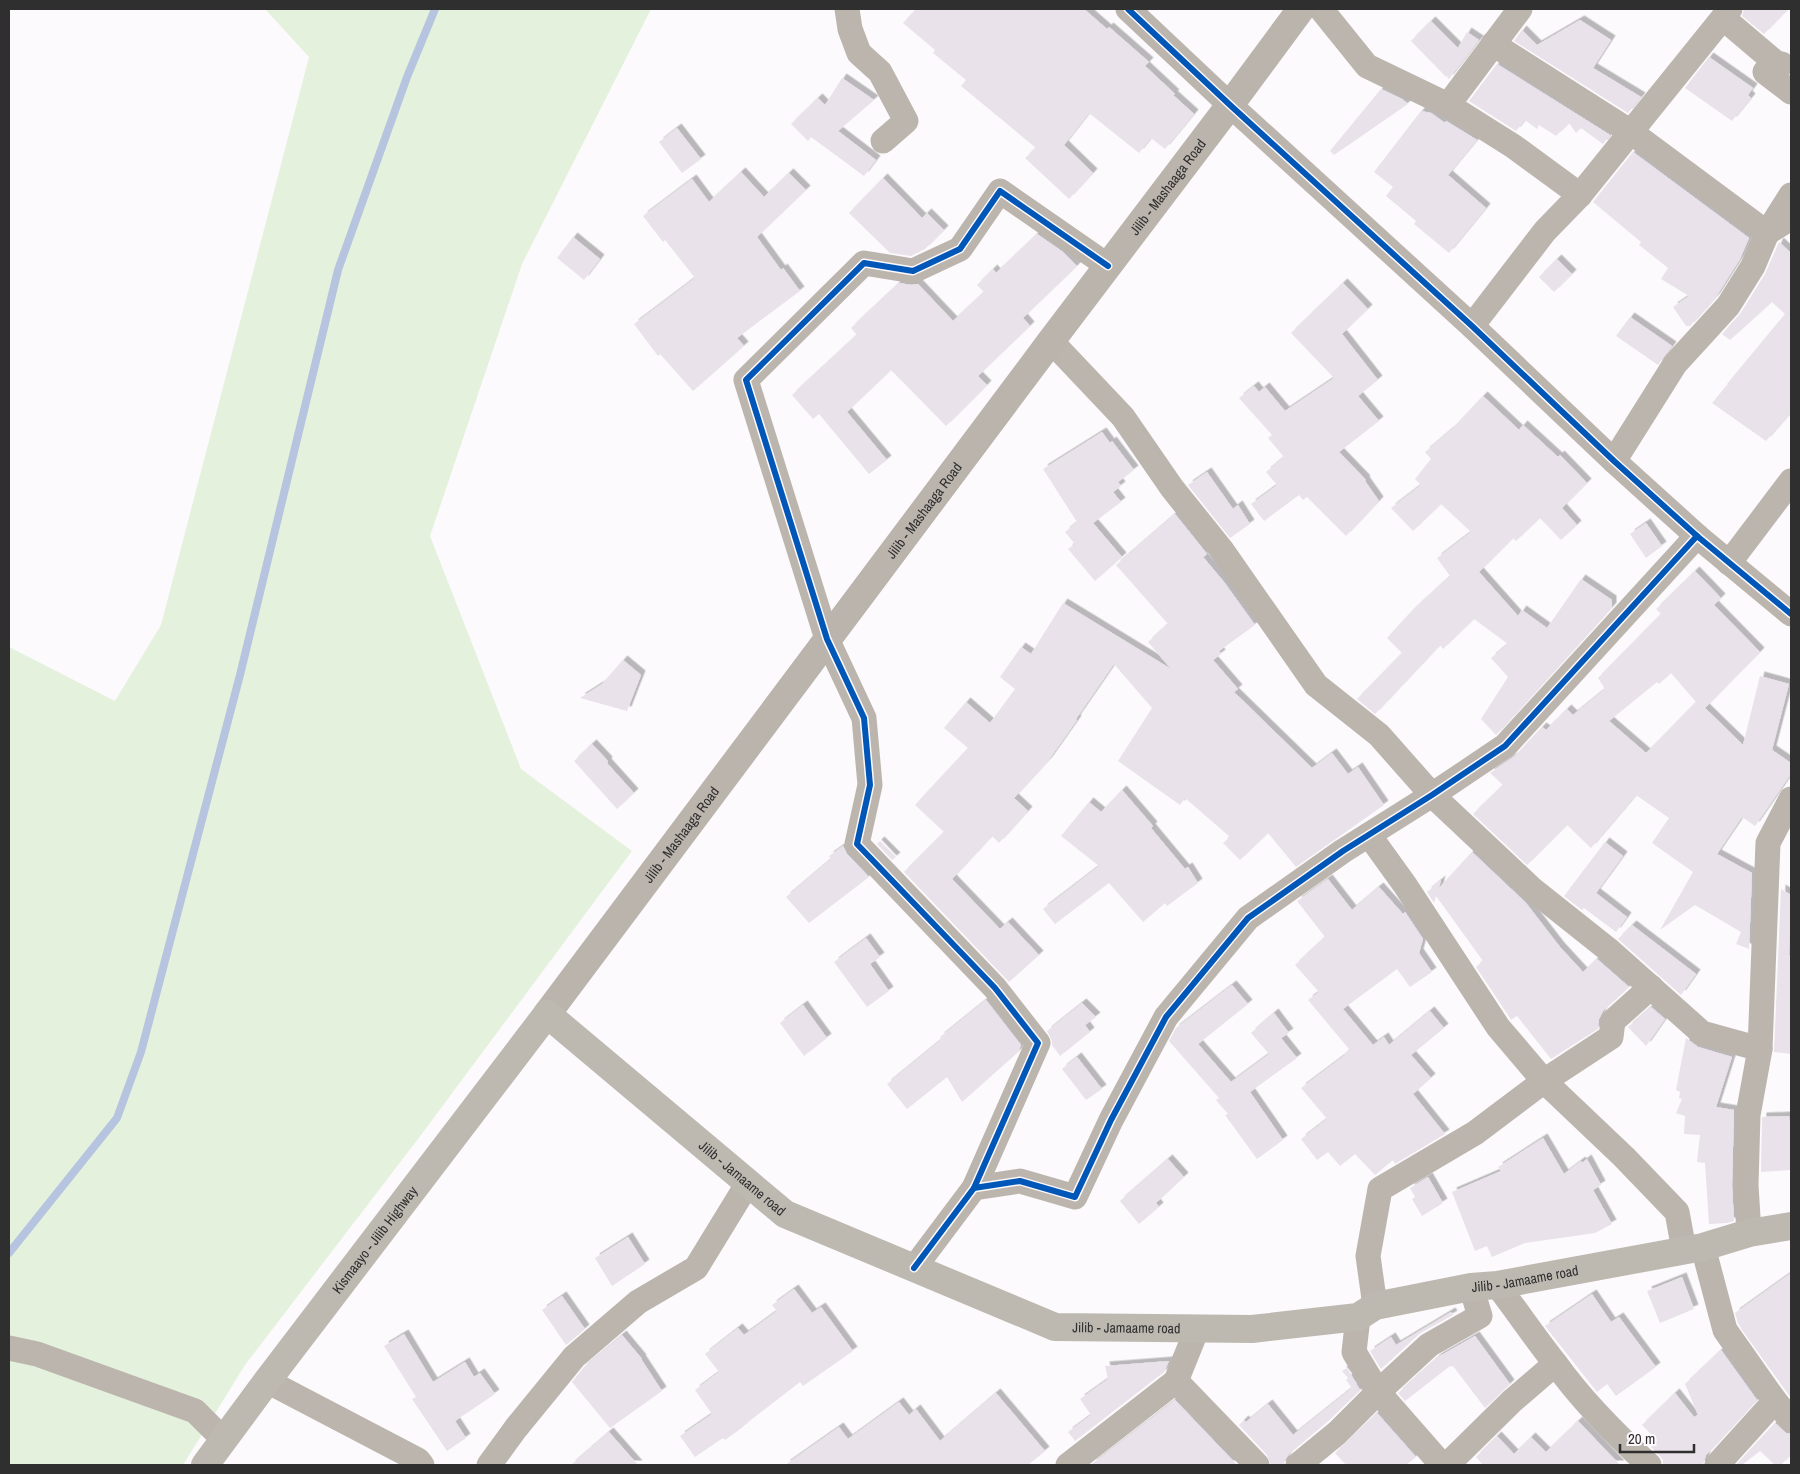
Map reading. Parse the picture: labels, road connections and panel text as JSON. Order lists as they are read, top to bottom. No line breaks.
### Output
{"streets":{"main road":["Jilib - Mashaaga Road","Jilib - Jamaame road","Kismaayo - Jilib Highway"]},"crossings":[["Jilib - Mashaaga Road","Jilib - Jamaame road"],["Jilib - Mashaaga Road","Kismaayo - Jilib Highway"],["Jilib - Jamaame road","Kismaayo - Jilib Highway"]],"scale_bar":"20 m"}
